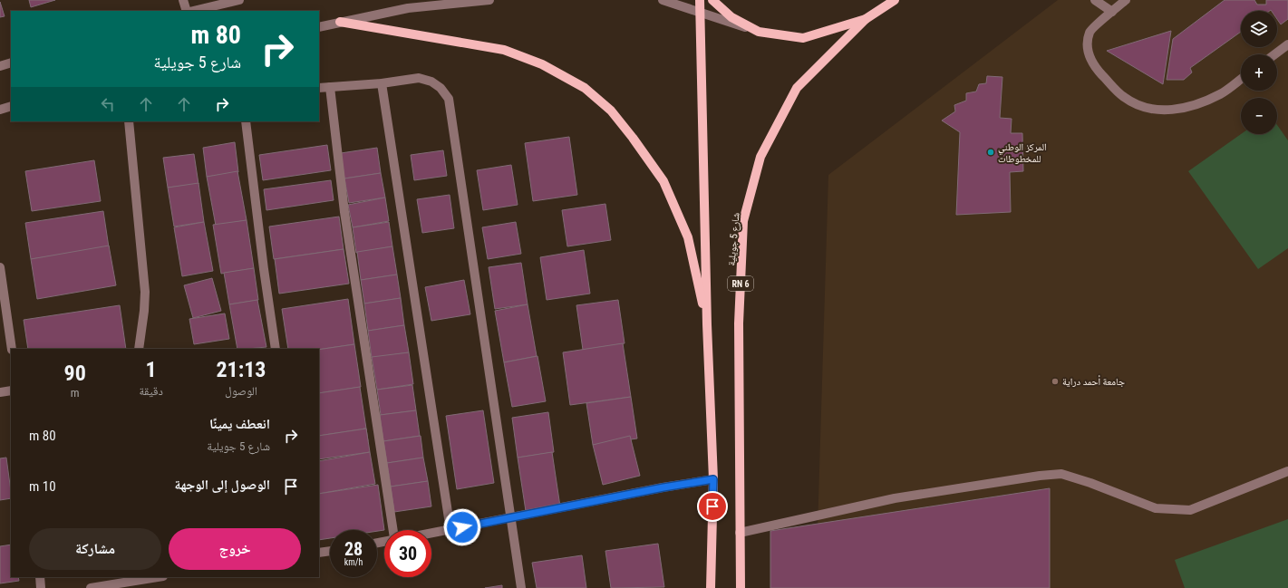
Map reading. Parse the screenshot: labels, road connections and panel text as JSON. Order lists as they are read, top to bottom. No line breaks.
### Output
{"streets":{"main road":["شارع 5 جويلية","RN 6"]},"crossings":[["شارع 5 جويلية","RN 6"]],"places":["المركز الوطني للمخطوطات","جامعة أحمد دراية"],"page":{"map_buttons":["+","−"],"turn":["80 m","شارع 5 جويلية"],"eta":["21:13","الوصول","1","دقيقة","90","m"],"list":[{"name":"انعطف يمينًا","note":"شارع 5 جويلية","value":"80 m"},{"name":"الوصول إلى الوجهة","value":"10 m"}],"buttons":["خروج","مشاركة"],"speed":"28 km/h","limit":"30"}}
